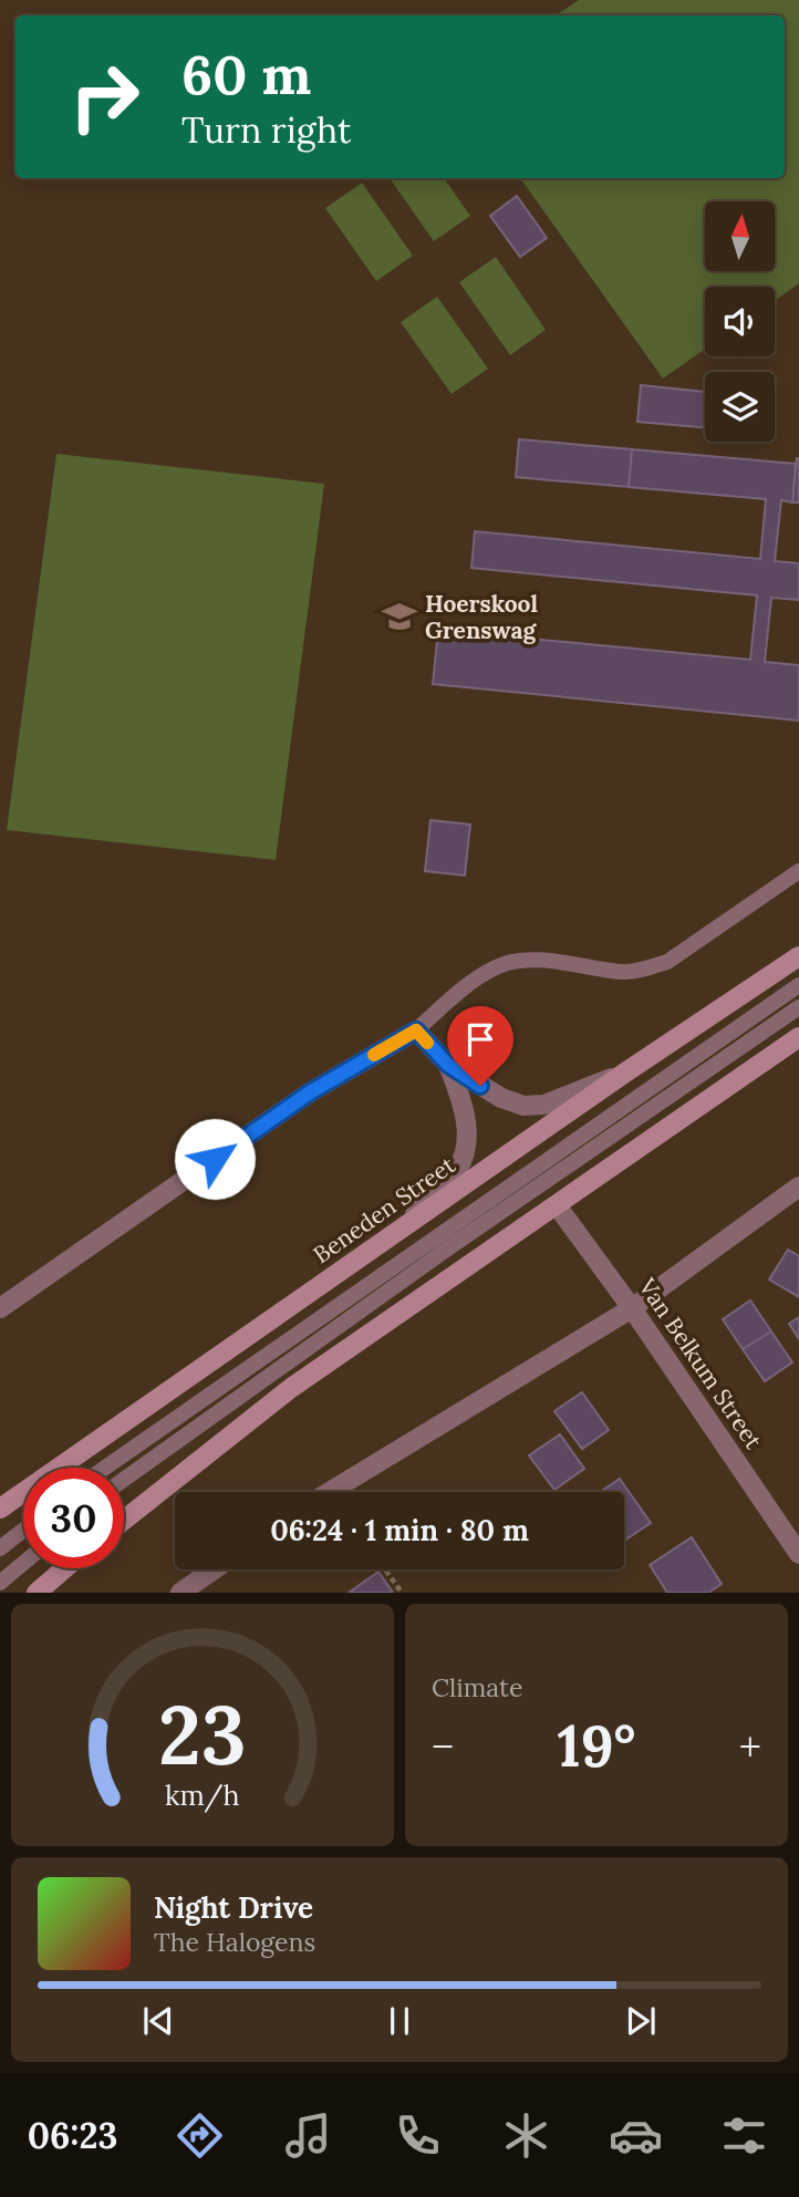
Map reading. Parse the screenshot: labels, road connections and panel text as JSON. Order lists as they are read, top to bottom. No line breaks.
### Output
{"streets":{"main road":["Beneden Street"],"street":["Van Belkum Street"]},"places":{"school or university":["Hoerskool Grenswag"]},"north":"top","page":{"turn":["60 m","Turn right"],"limit":"30","trip":"06:24 · 1 min · 80 m","tile":"Climate","heat":["−","19°","+"],"song":["Night Drive","The Halogens"],"tabs":"06:23","gauge":["23","km/h"]}}
